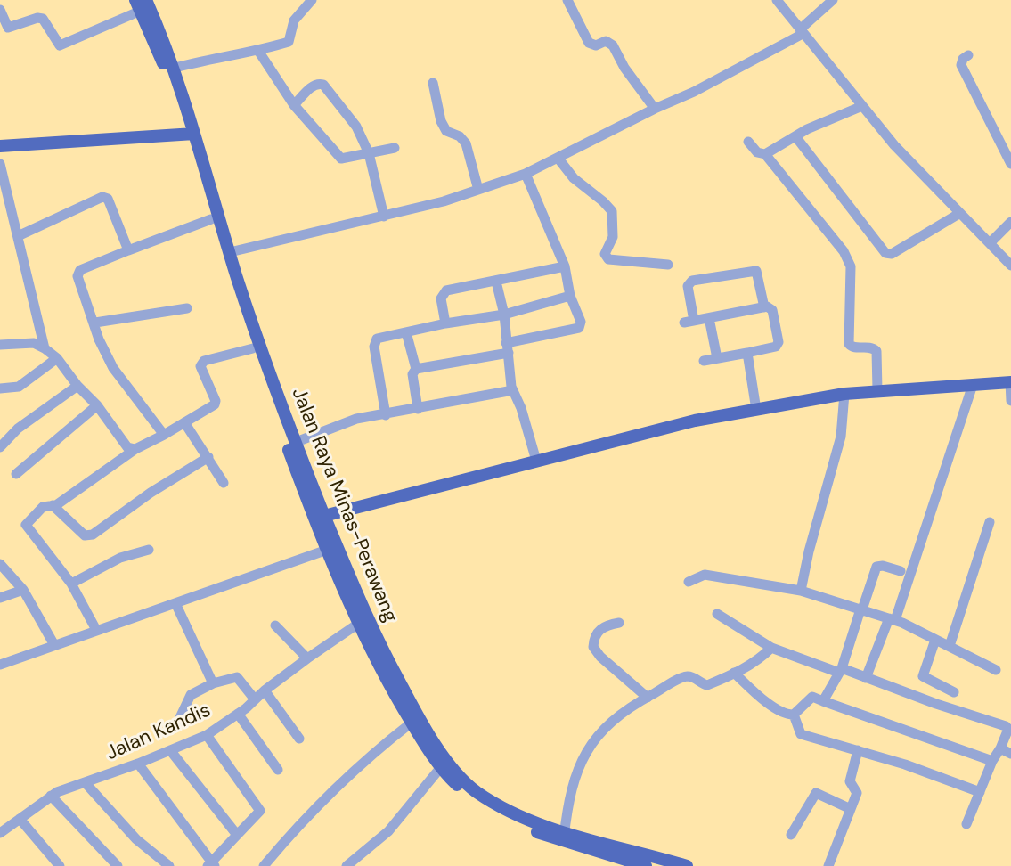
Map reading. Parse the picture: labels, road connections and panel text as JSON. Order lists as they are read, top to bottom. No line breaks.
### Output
{"streets":{"main road":["Jalan Raya Minas-Perawang"],"street":["Jalan Kandis"]},"crossings":[["Jalan Raya Minas-Perawang","Jalan Kandis"]]}
